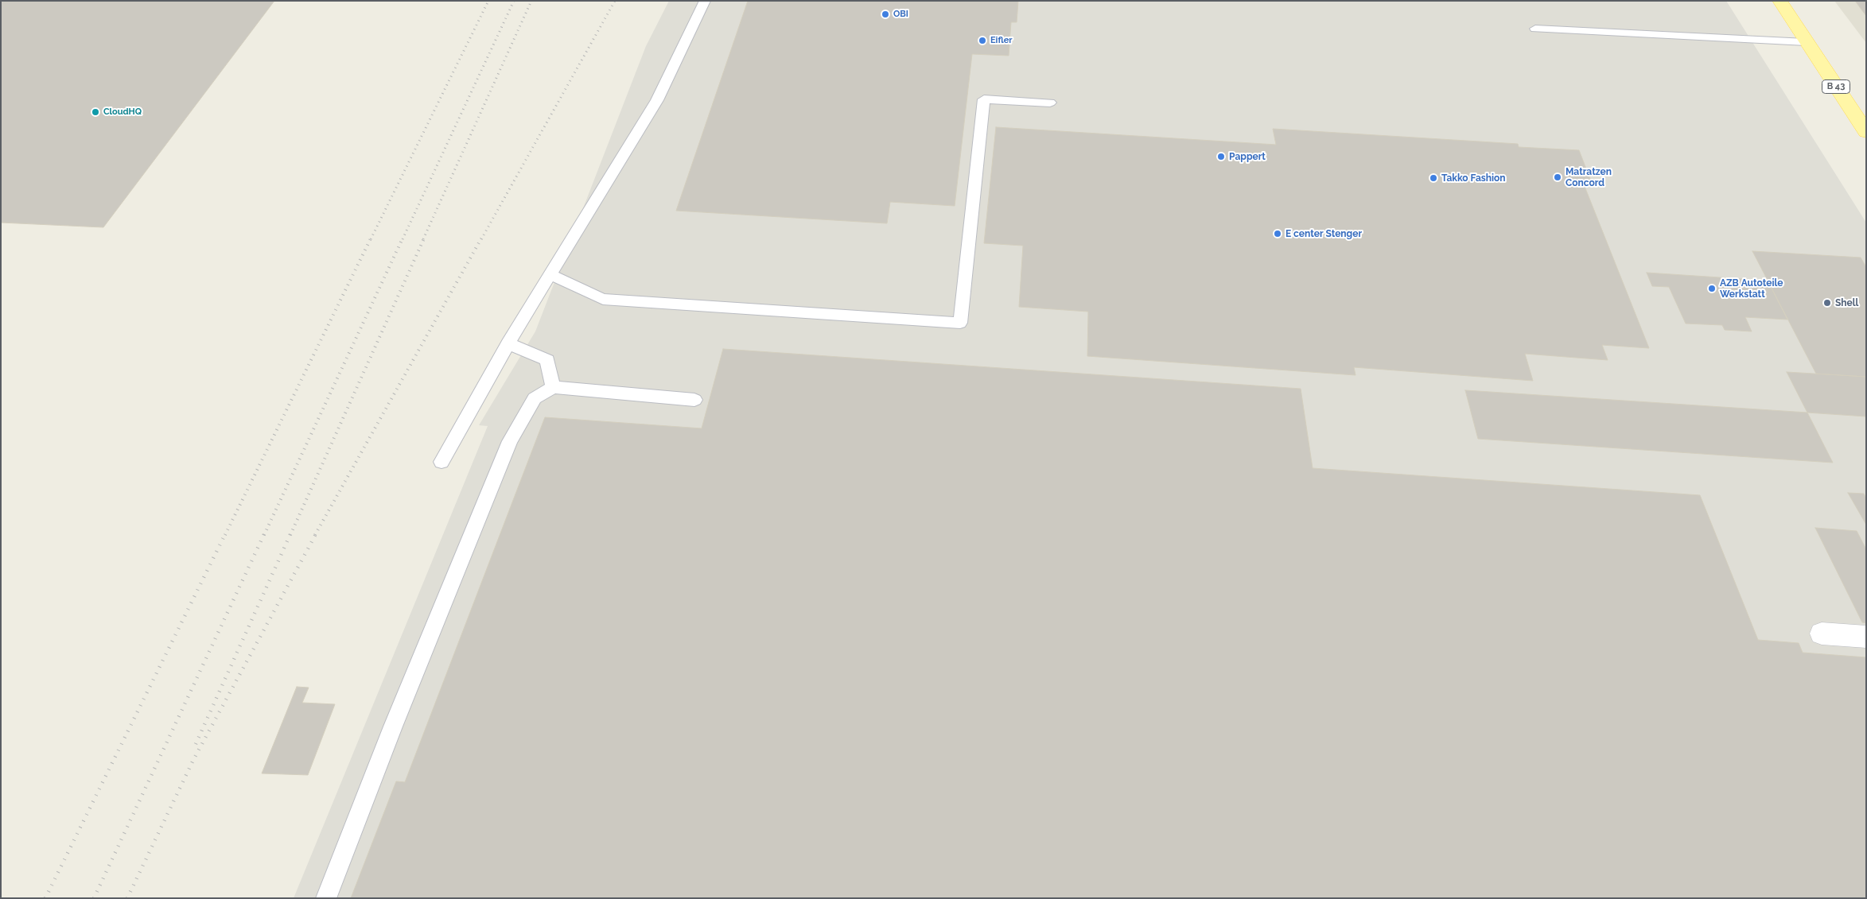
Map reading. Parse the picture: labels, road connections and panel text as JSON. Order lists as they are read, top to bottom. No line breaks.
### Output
{"streets":{"main road":["B 43"]},"places":["OBI","Eifler","CloudHQ","Pappert","Matratzen Concord","Takko Fashion","E center Stenger","AZB Autoteile Werkstatt","Shell"]}
